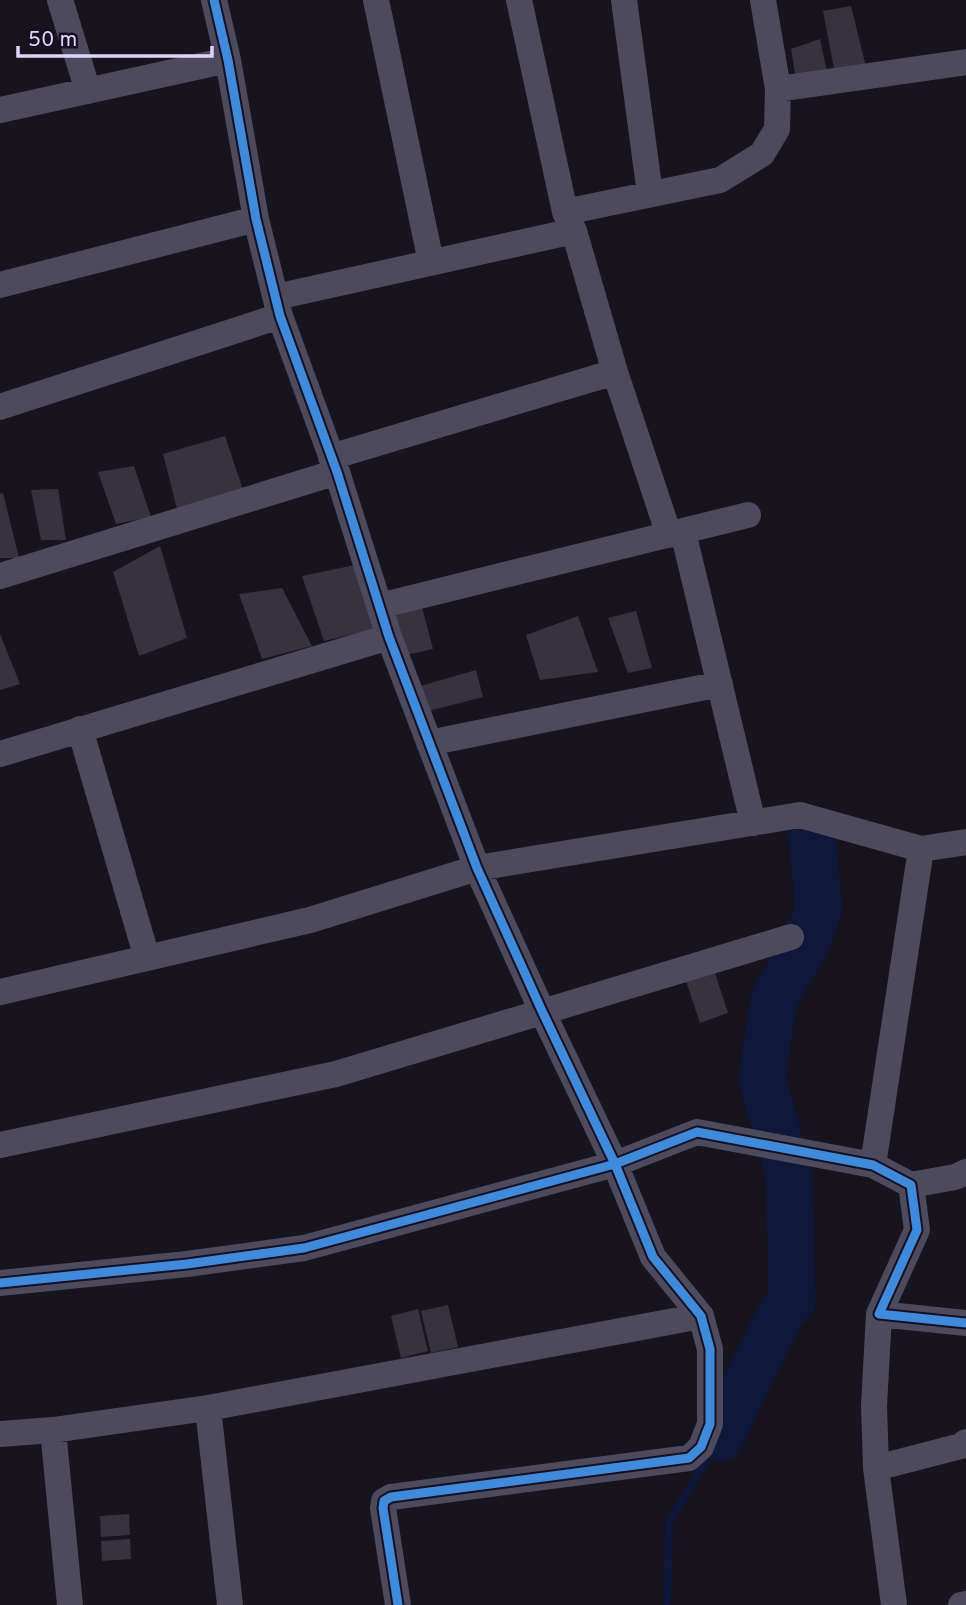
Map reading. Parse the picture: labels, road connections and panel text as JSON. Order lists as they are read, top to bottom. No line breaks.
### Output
{"scale_bar":"50 m"}
